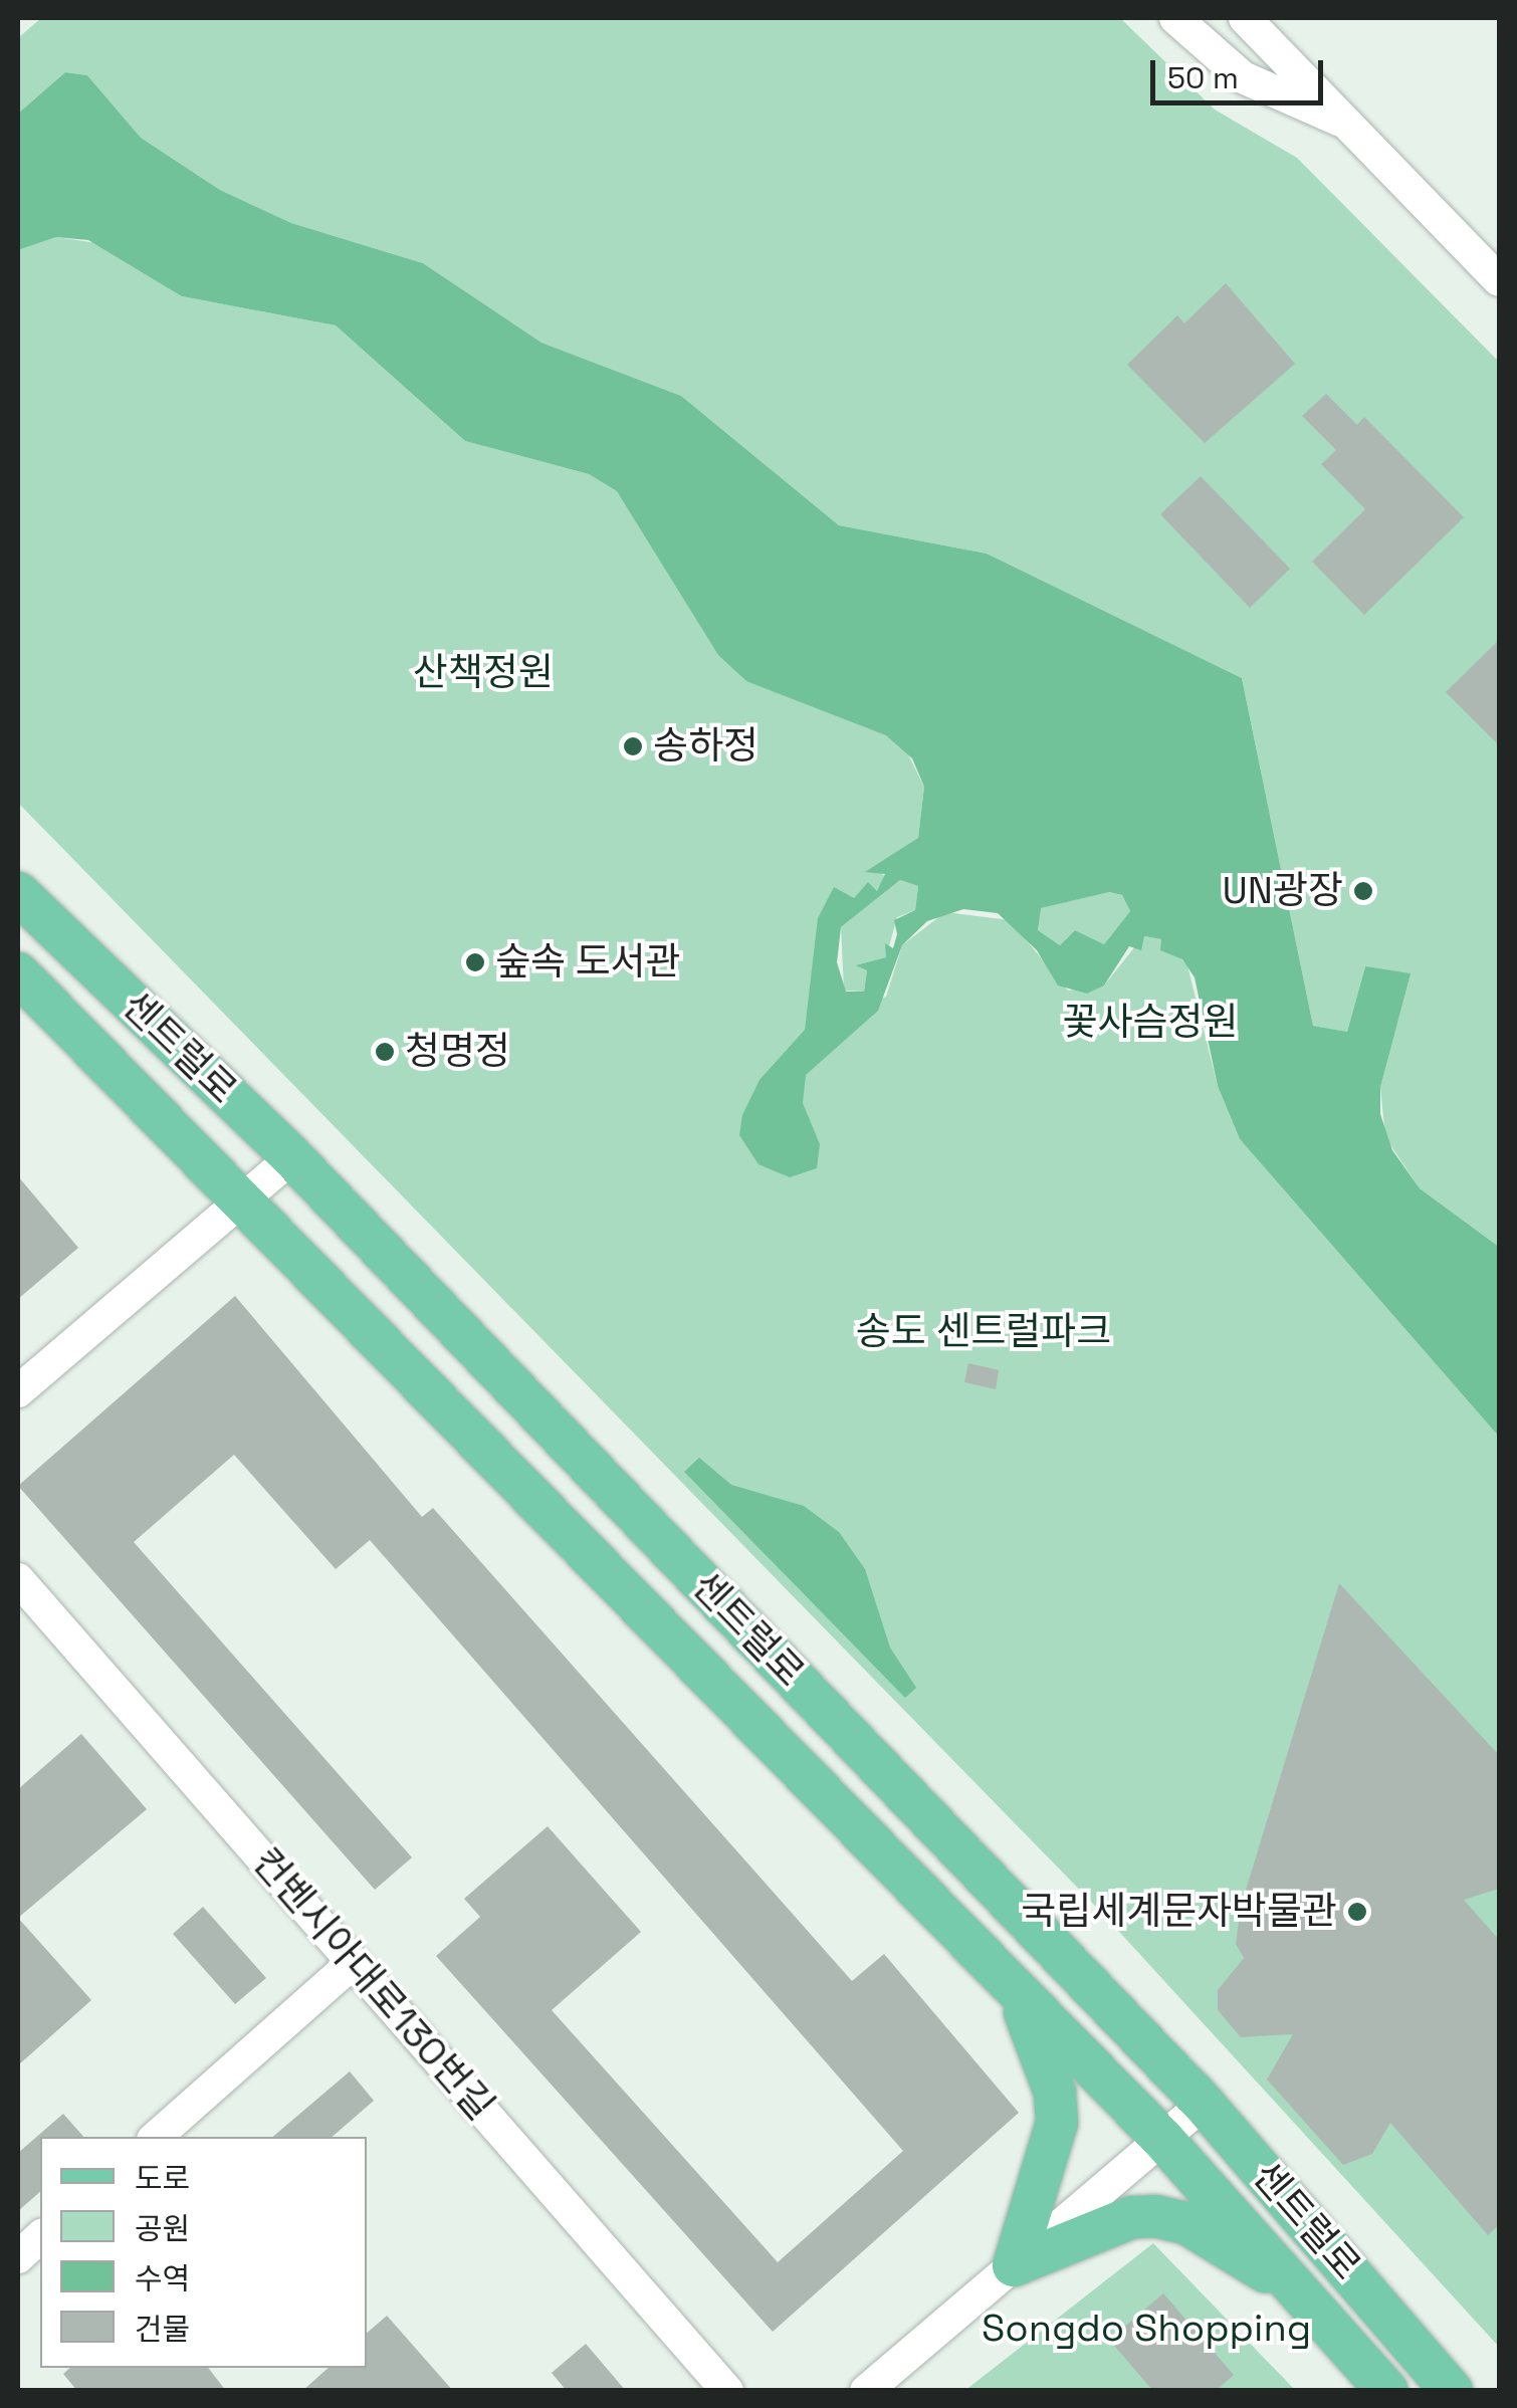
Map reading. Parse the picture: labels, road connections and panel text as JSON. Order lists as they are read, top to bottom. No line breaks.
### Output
{"streets":{"main road":["센트럴로"],"street":["컨벤시아대로130번길"]},"parks":["산책정원","꽃사슴정원","송도 센트럴파크","Songdo Shopping"],"places":["송하정","UN광장","숲속 도서관","청명정","국립세계문자박물관"],"legend":["도로","공원","수역","건물"],"scale_bar":"50 m"}
